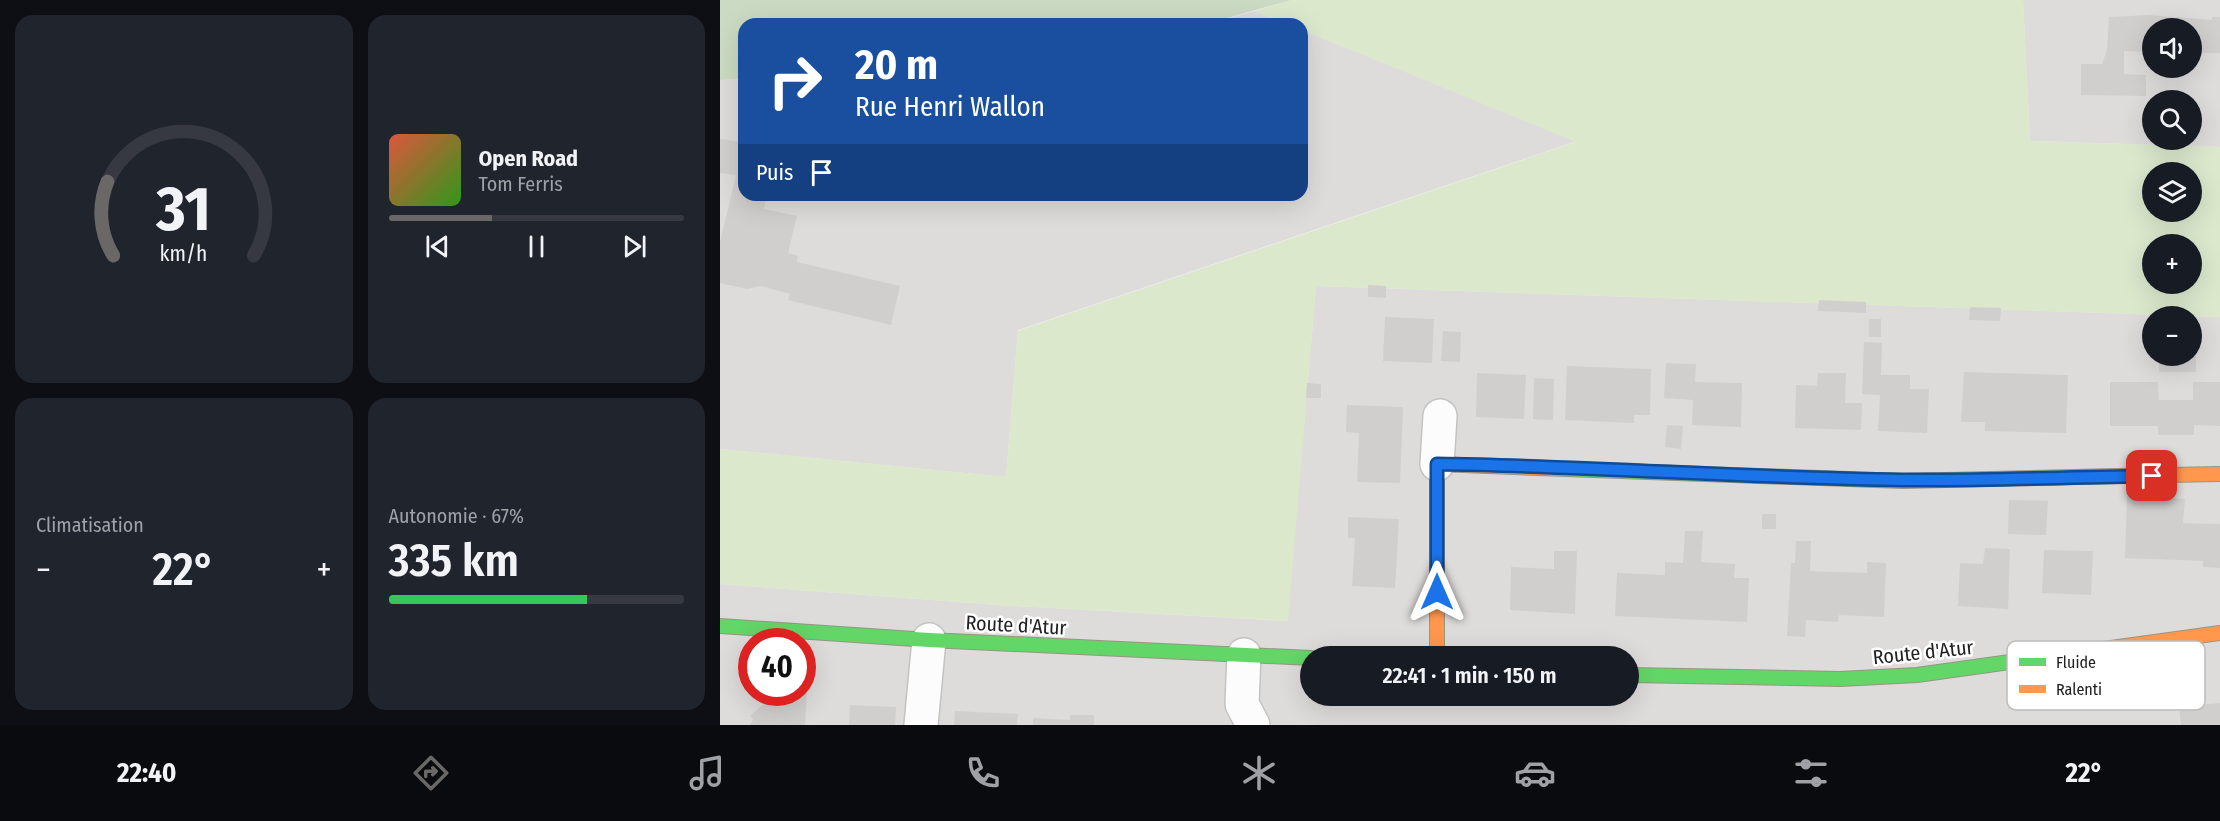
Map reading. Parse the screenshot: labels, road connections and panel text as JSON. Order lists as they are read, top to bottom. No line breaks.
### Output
{"streets":{"main road":["Route d'Atur"]},"legend":["Fluide","Ralenti"],"page":{"map_buttons":["+","−"],"turn":["20 m","Rue Henri Wallon"],"song":["Open Road","Tom Ferris"],"then":"Puis","tile":["Climatisation",["Autonomie · 67%","335 km"]],"heat":["−","22°","+"],"limit":"40","trip":"22:41 · 1 min · 150 m","tabs":["22:40","22°"],"gauge":["31","km/h"]}}
